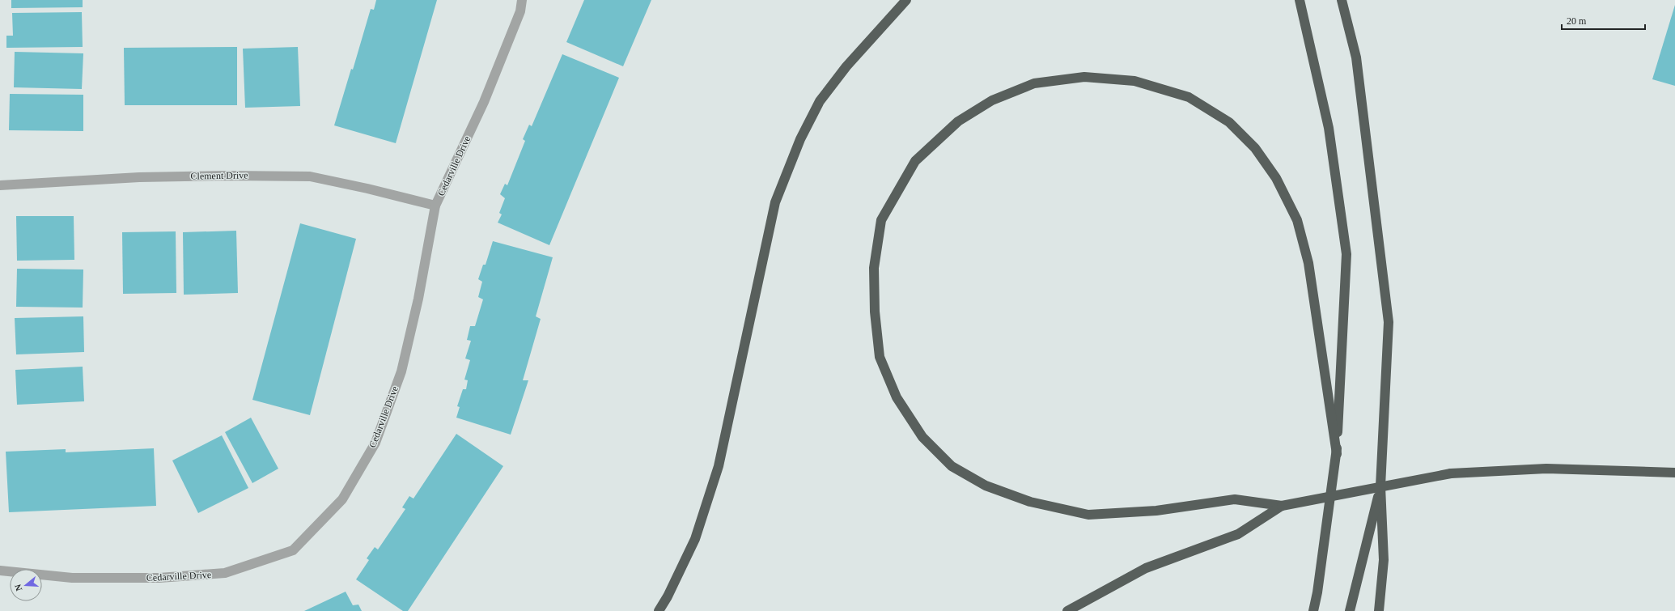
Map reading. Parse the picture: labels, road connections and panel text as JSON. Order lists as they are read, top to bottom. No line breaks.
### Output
{"streets":{"street":["Cedarville Drive","Clement Drive"]},"crossings":[["Cedarville Drive","Clement Drive"]],"scale_bar":"20 m","north":"left"}
